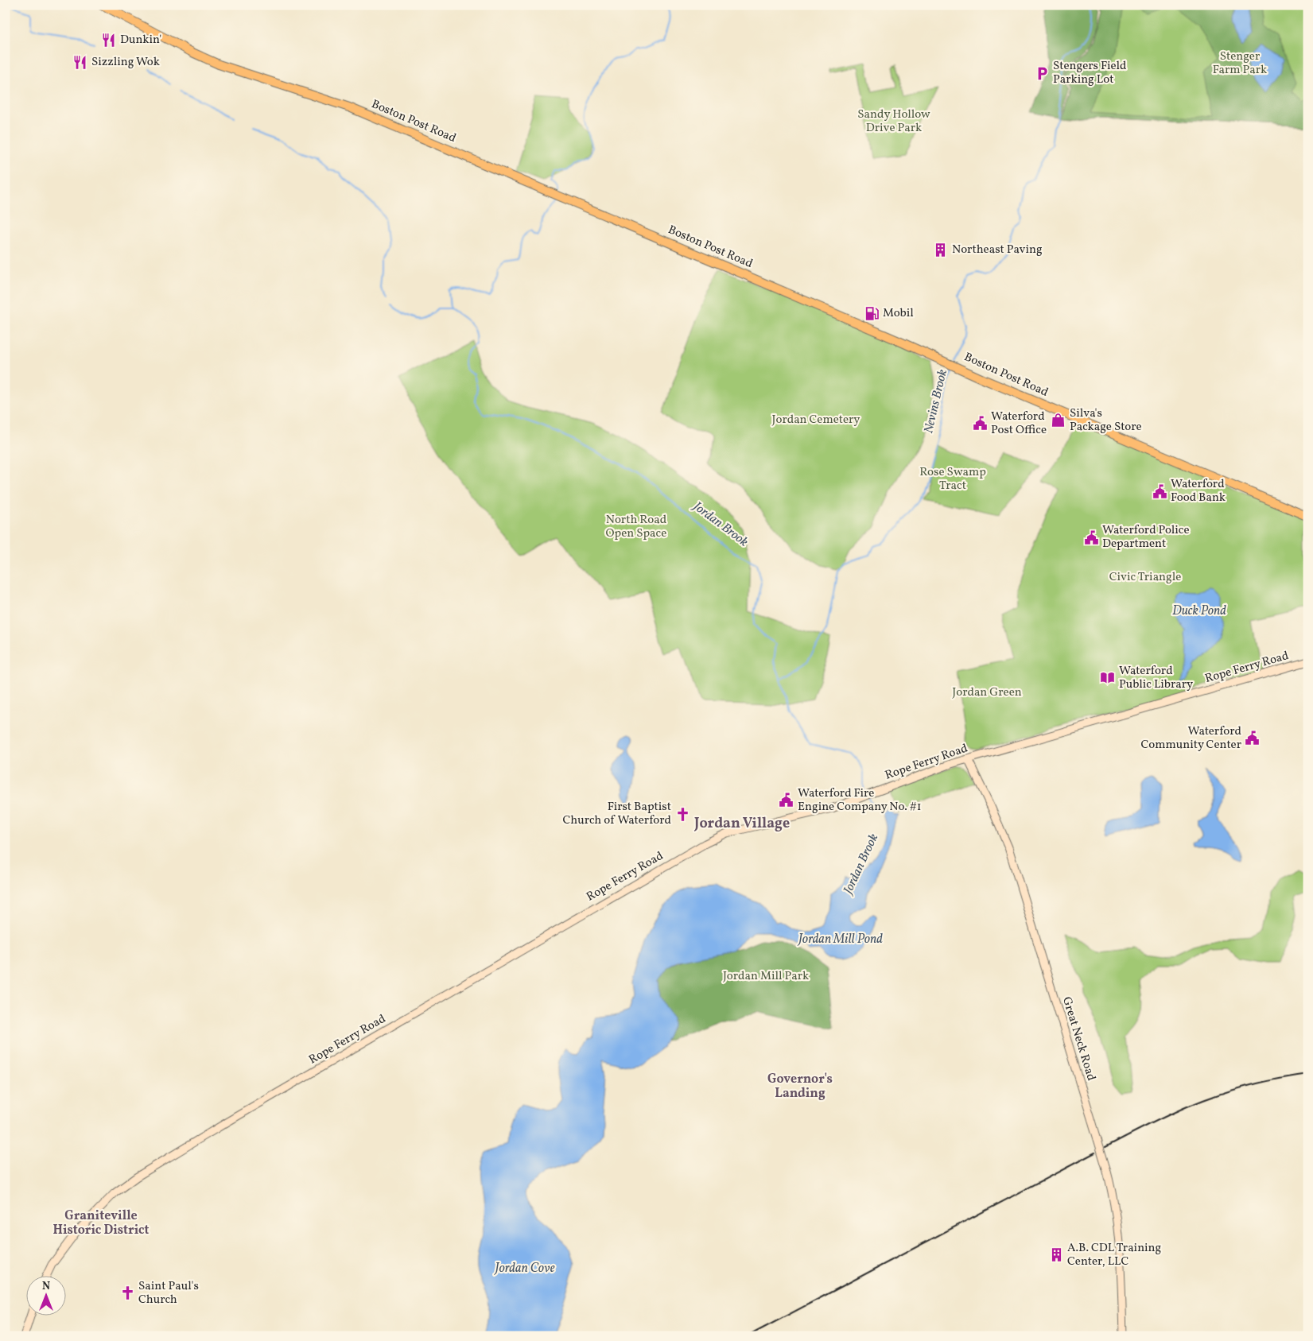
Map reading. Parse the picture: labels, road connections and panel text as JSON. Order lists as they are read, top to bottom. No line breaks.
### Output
{"streets":{"main road":["Boston Post Road","Rope Ferry Road","Great Neck Road"]},"crossings":[["Rope Ferry Road","Great Neck Road"]],"districts":["Jordan Village","Governor's Landing","Graniteville Historic District"],"water":["Nevins Brook","Jordan Brook","Duck Pond","Jordan Mill Pond","Jordan Cove"],"parks":["Stenger Farm Park","Sandy Hollow Drive Park","Jordan Cemetery","Rose Swamp Tract","North Road Open Space","Civic Triangle","Jordan Green","Jordan Mill Park"],"places":{"restaurant":["Dunkin'","Sizzling Wok"],"parking":["Stengers Field Parking Lot"],"building":["Northeast Paving","A.B. CDL Training Center, LLC"],"fuel station":["Mobil"],"shop":["Silva's Package Store"],"public building":["Waterford Post Office","Waterford Food Bank","Waterford Police Department","Waterford Community Center","Waterford Fire Engine Company No. #1"],"library":["Waterford Public Library"],"church":["First Baptist Church of Waterford","Saint Paul's Church"]},"north":"top"}
